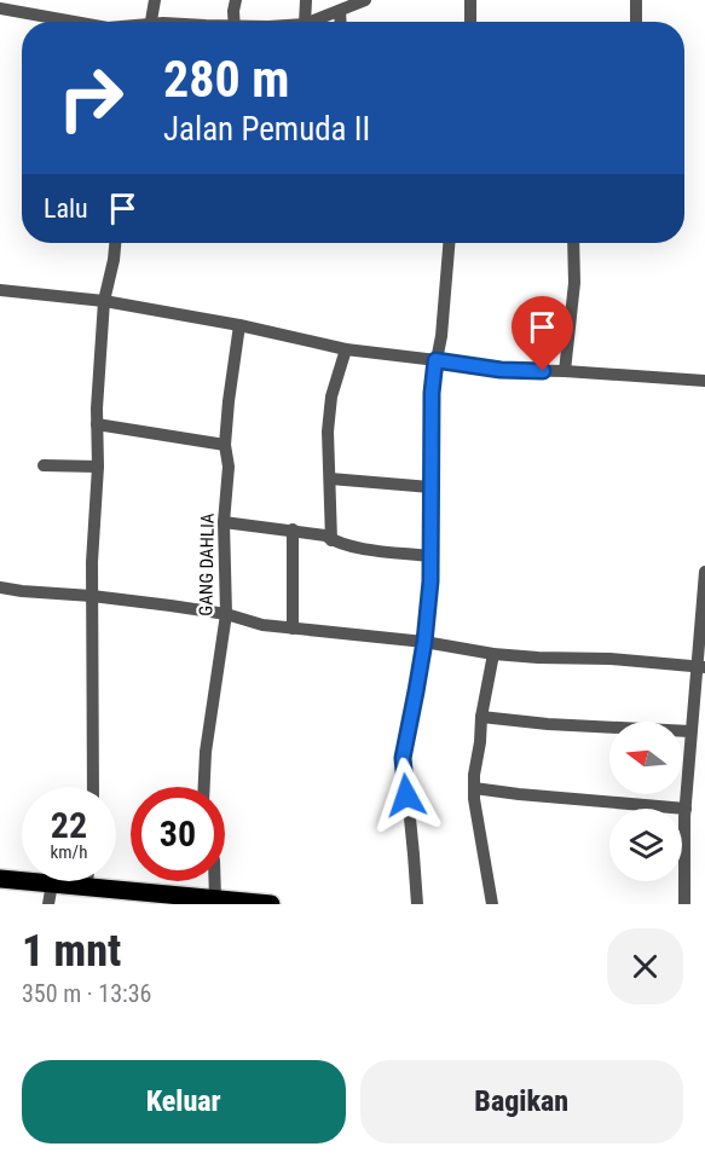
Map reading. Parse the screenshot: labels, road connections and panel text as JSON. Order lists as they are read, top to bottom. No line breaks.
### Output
{"streets":{"street":["GANG DAHLIA"]},"north":"left","page":{"turn":["280 m","Jalan Pemuda II"],"then":"Lalu","speed":"22 km/h","limit":"30","heading":["1 mnt","350 m · 13:36"],"buttons":["Keluar","Bagikan"]}}
